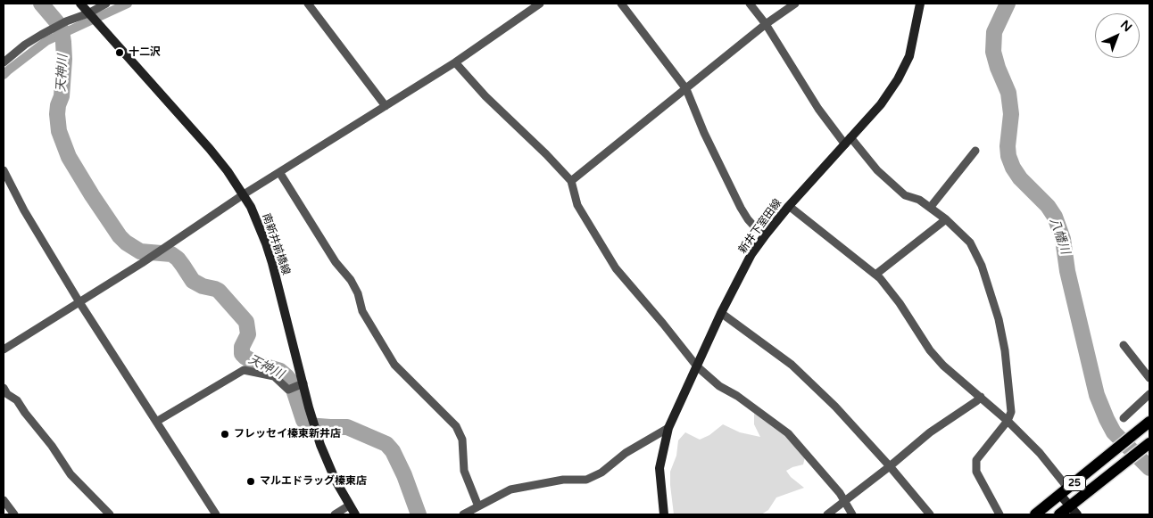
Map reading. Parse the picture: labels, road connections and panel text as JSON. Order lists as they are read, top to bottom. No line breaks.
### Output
{"streets":{"main road":["新井下室田線","南新井前橋線","25"]},"water":["天神川","八幡川"],"places":["十二沢","フレッセイ榛東新井店","マルエドラッグ榛東店"],"north":"top right"}
